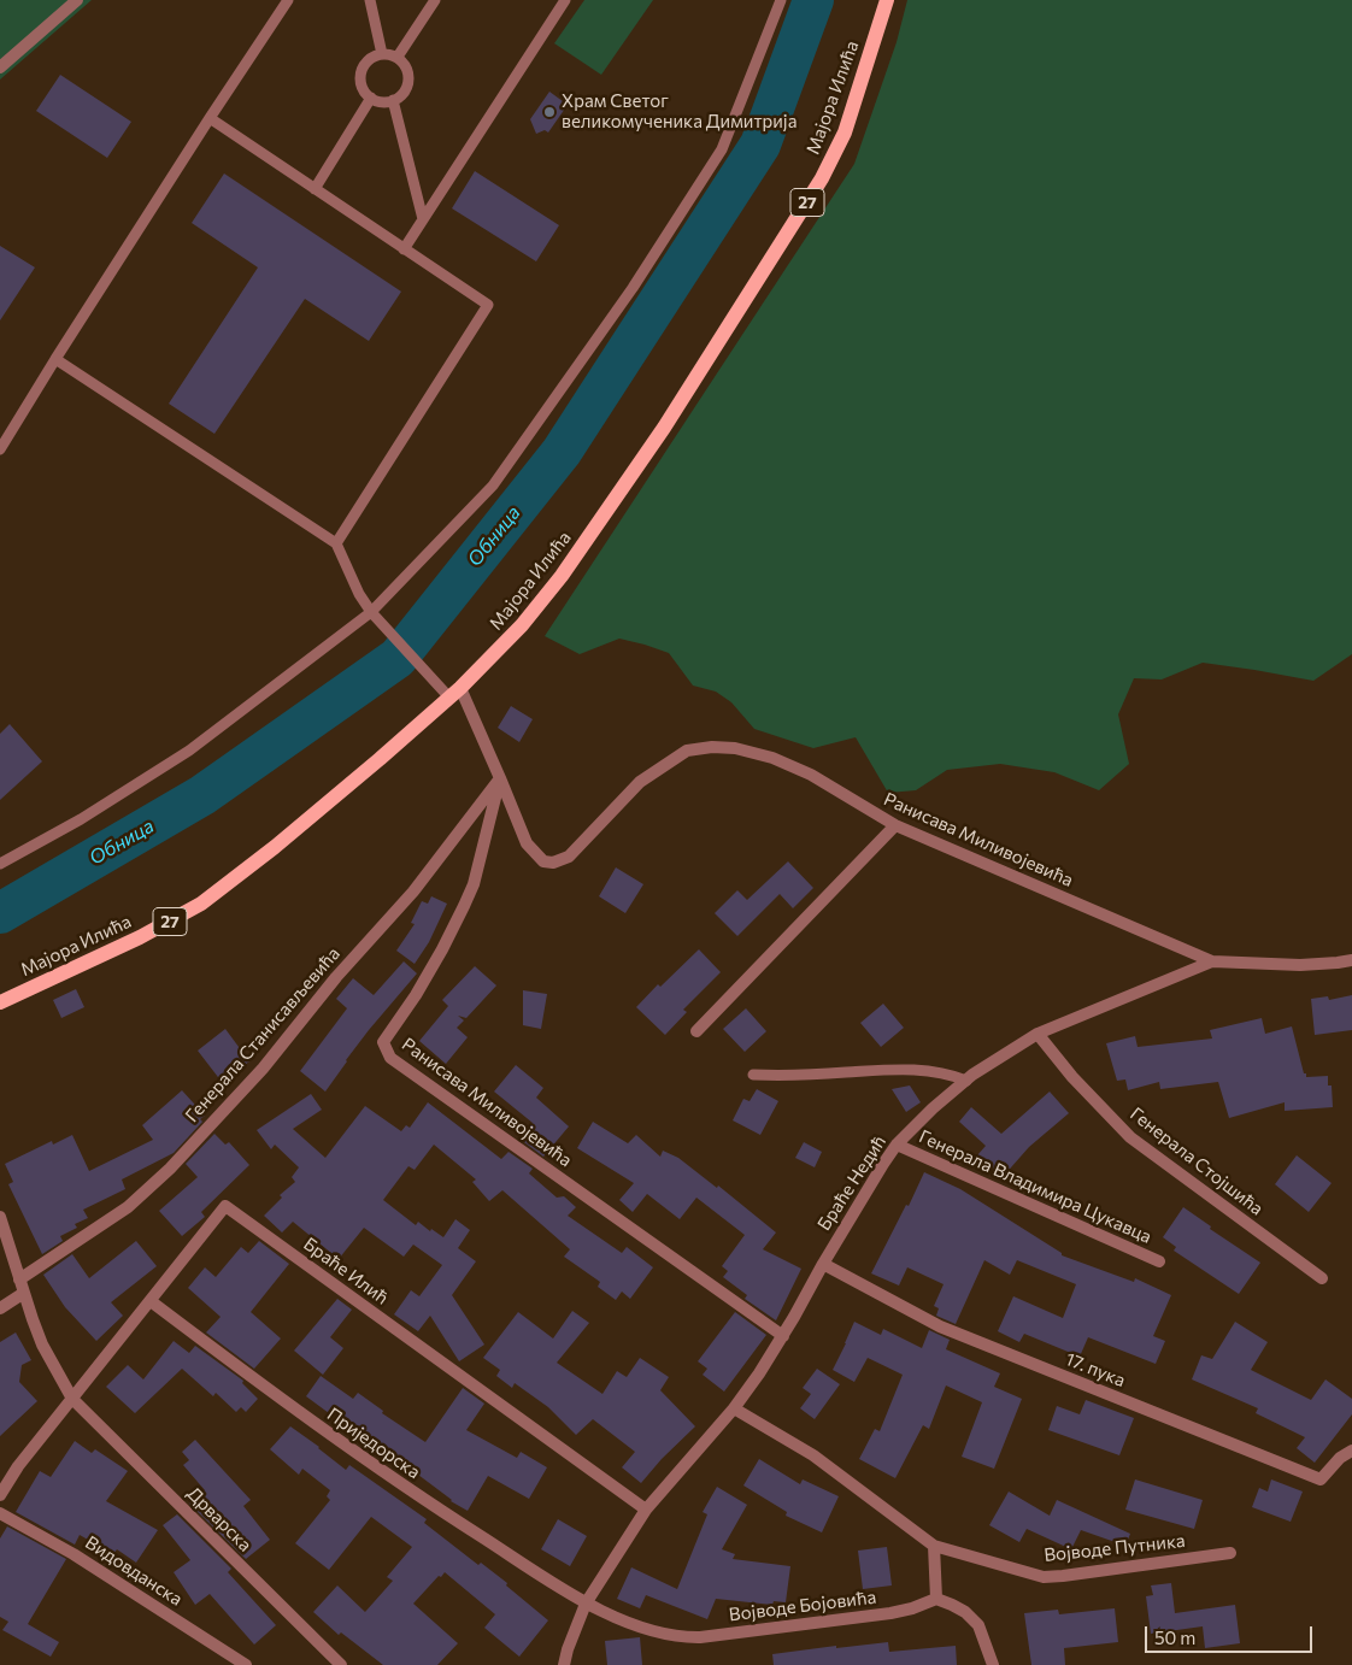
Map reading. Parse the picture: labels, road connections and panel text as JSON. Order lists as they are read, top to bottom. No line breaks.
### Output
{"streets":{"main road":["Мајора Илића","27"],"street":["Ранисава Миливојевића","Генерала Станисављевића","Генерала Стојшића","Браће Недић","Генерала Владимира Цукавца","Браће Илић","17. пука","Приједорска","Дрварска","Војводе Путника","Видовданска","Војводе Бојовића"]},"crossings":[["Мајора Илића","Ранисава Миливојевића"],["Ранисава Миливојевића","Генерала Станисављевића"],["Ранисава Миливојевића","Браће Недић"],["Генерала Станисављевића","Дрварска"],["Генерала Стојшића","Браће Недић"],["Браће Недић","Генерала Владимира Цукавца"],["Браће Недић","Браће Илић"],["Браће Недић","17. пука"],["Браће Недић","Приједорска"],["Браће Недић","Војводе Путника"],["Браће Недић","Војводе Бојовића"],["Браће Илић","Приједорска"],["Браће Илић","Дрварска"],["Приједорска","Војводе Бојовића"]],"water":["Обница"],"places":["Храм Светог великомученика Димитрија"],"scale_bar":"50 m"}
